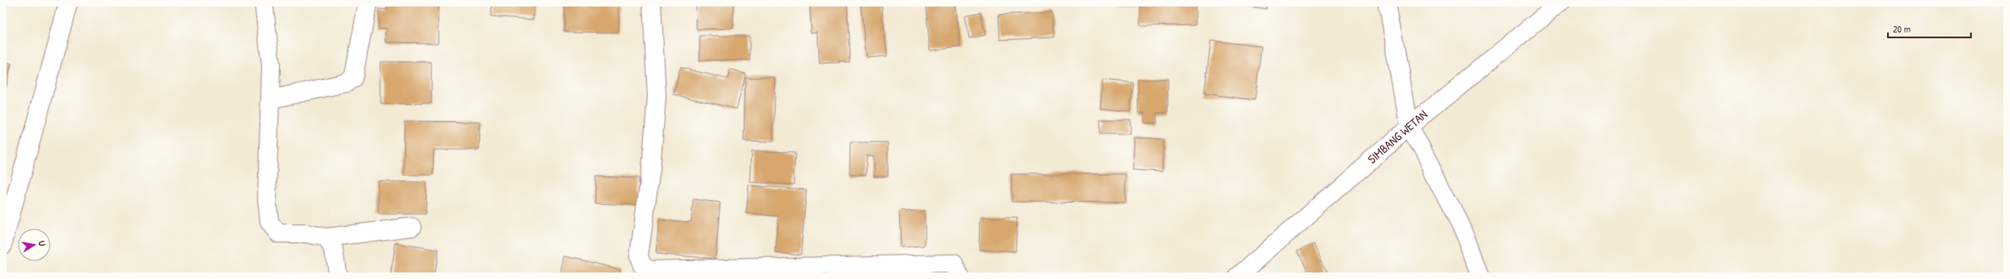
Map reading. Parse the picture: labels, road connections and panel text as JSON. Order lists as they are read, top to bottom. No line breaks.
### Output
{"streets":{"street":["SIMBANG WETAN"]},"scale_bar":"20 m","north":"right"}
